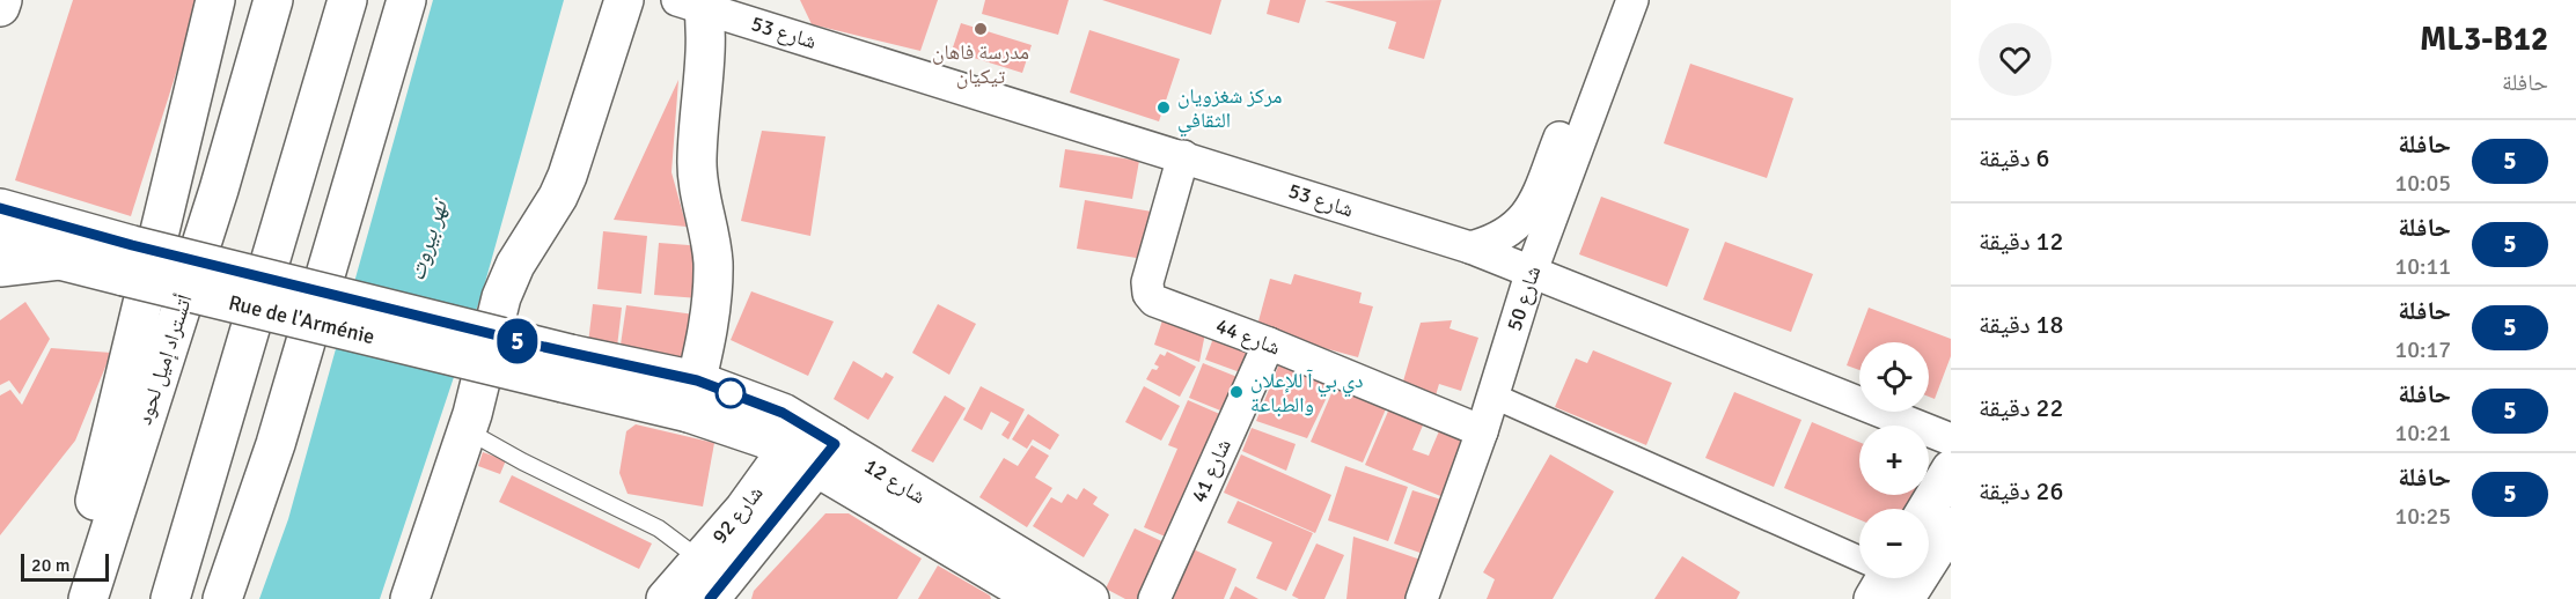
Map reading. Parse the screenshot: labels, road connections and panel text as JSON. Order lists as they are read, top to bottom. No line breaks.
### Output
{"streets":{"main road":["Rue de l'Arménie","أتستراد إميل لحود","شارع 12","شارع 92"],"street":["شارع 53","شارع 50","شارع 44","شارع 41"]},"crossings":[["شارع 53","شارع 50"],["شارع 53","شارع 44"],["شارع 50","شارع 44"],["Rue de l'Arménie","شارع 12"],["شارع 44","شارع 41"],["شارع 12","شارع 92"]],"water":["نهر بيروت"],"places":["مدرسة فاهان تيكيان","مركز شغزويان الثقافي","دي بي آ للإعلان والطباعة"],"lines":["bus line 5"],"scale_bar":"20 m","page":{"heading":["ML3-B12","حافلة"],"on_map":"5","list":[{"mark":"5","name":"حافلة","note":"10:05","value":"6 دقيقة"},{"mark":"5","name":"حافلة","note":"10:11","value":"12 دقيقة"},{"mark":"5","name":"حافلة","note":"10:17","value":"18 دقيقة"},{"mark":"5","name":"حافلة","note":"10:21","value":"22 دقيقة"},{"mark":"5","name":"حافلة","note":"10:25","value":"26 دقيقة"}],"map_buttons":["+","−"],"scale":"20 m"}}
